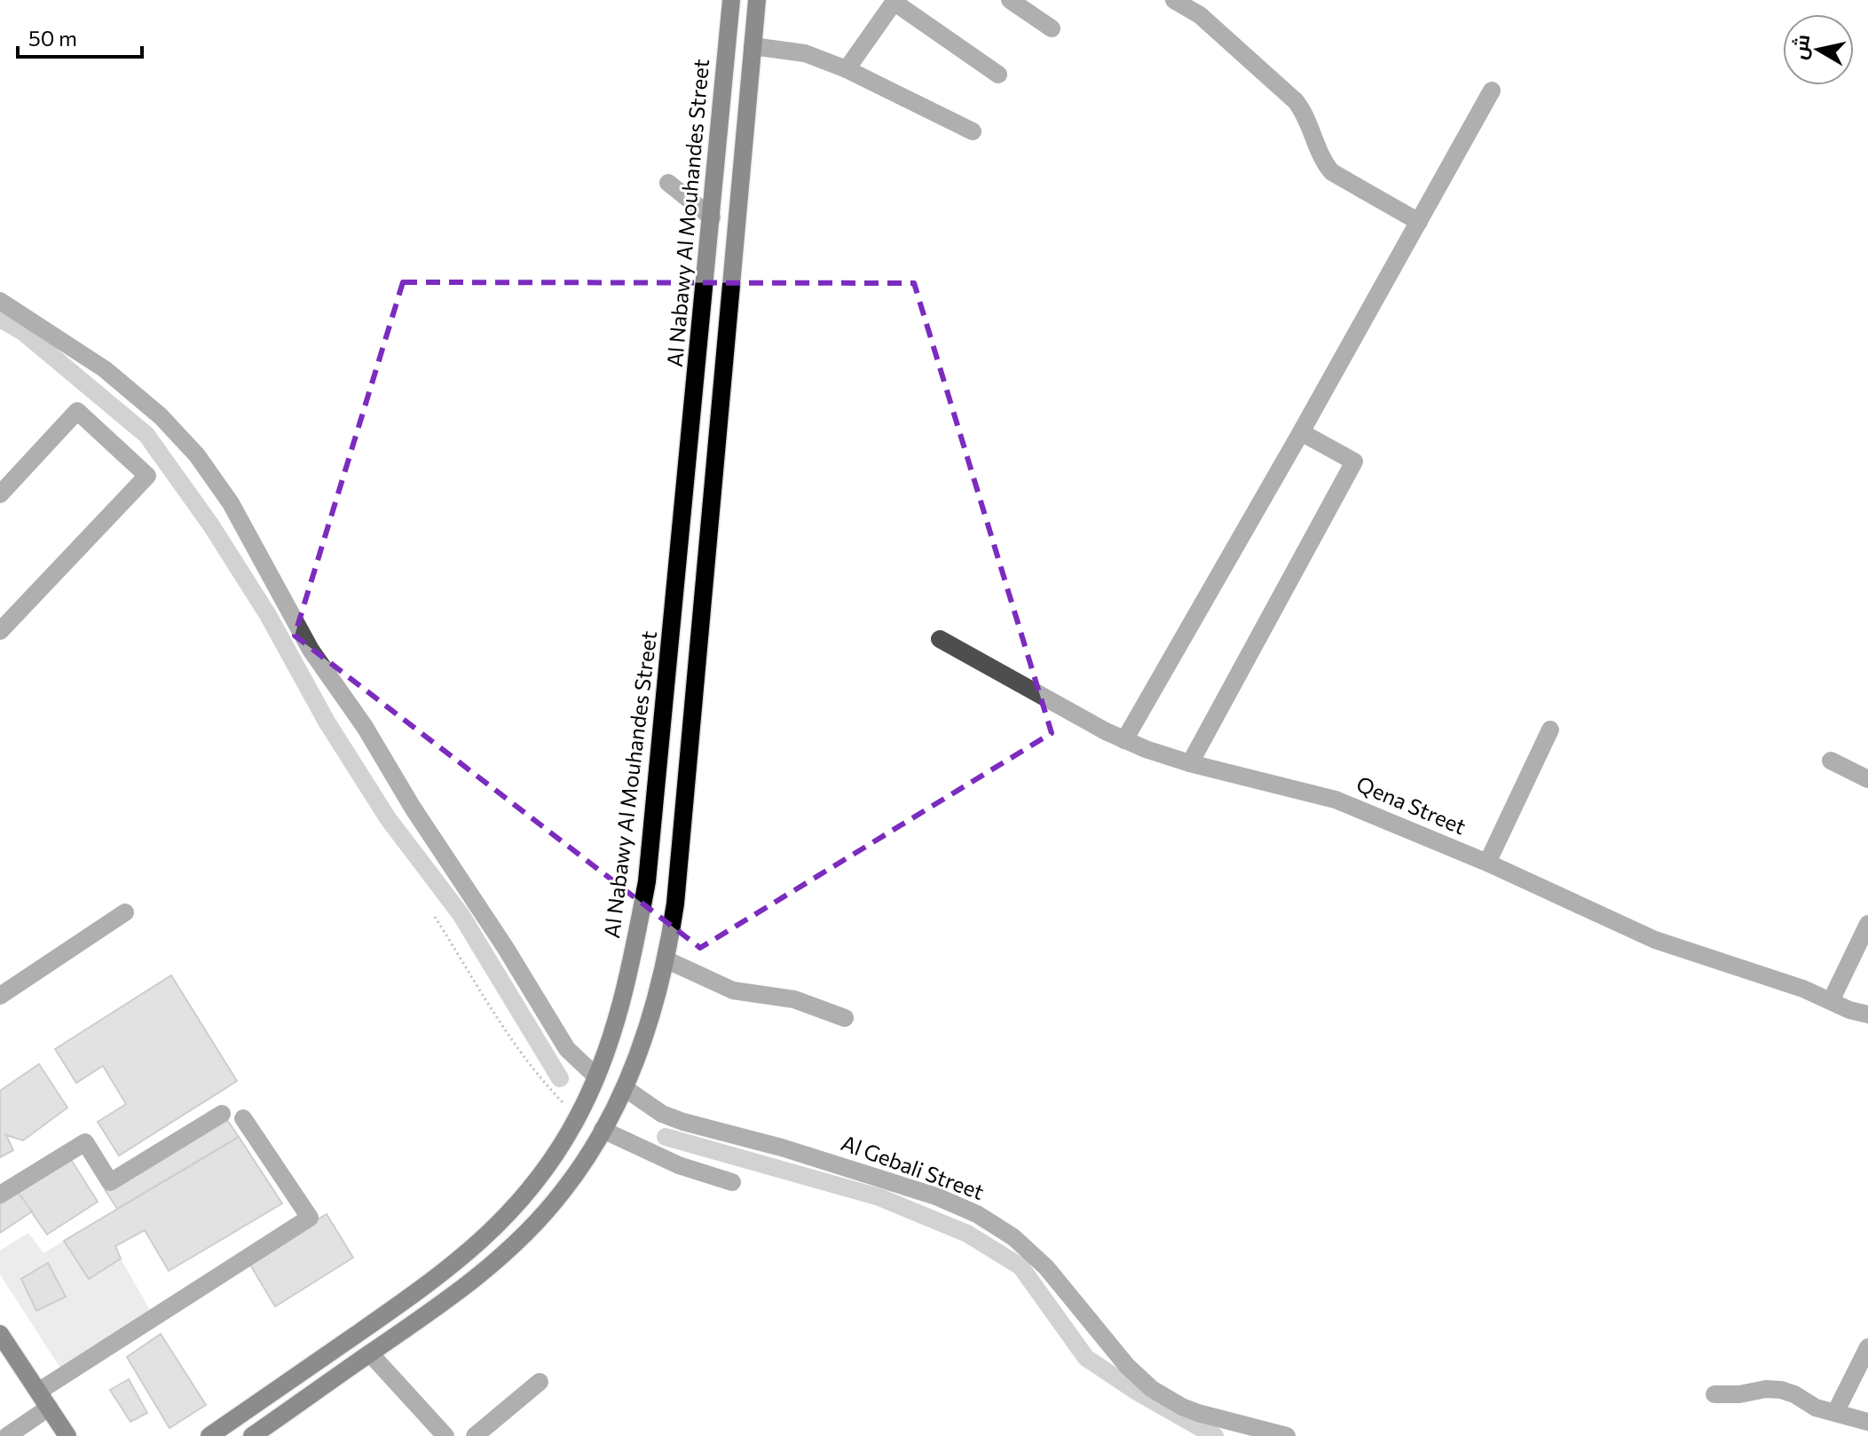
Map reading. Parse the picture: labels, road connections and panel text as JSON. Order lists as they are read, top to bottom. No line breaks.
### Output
{"streets":{"main road":["Al Nabawy Al Mouhandes Street"],"street":["Qena Street","Al Gebali Street"]},"scale_bar":"50 m","north":"left"}
